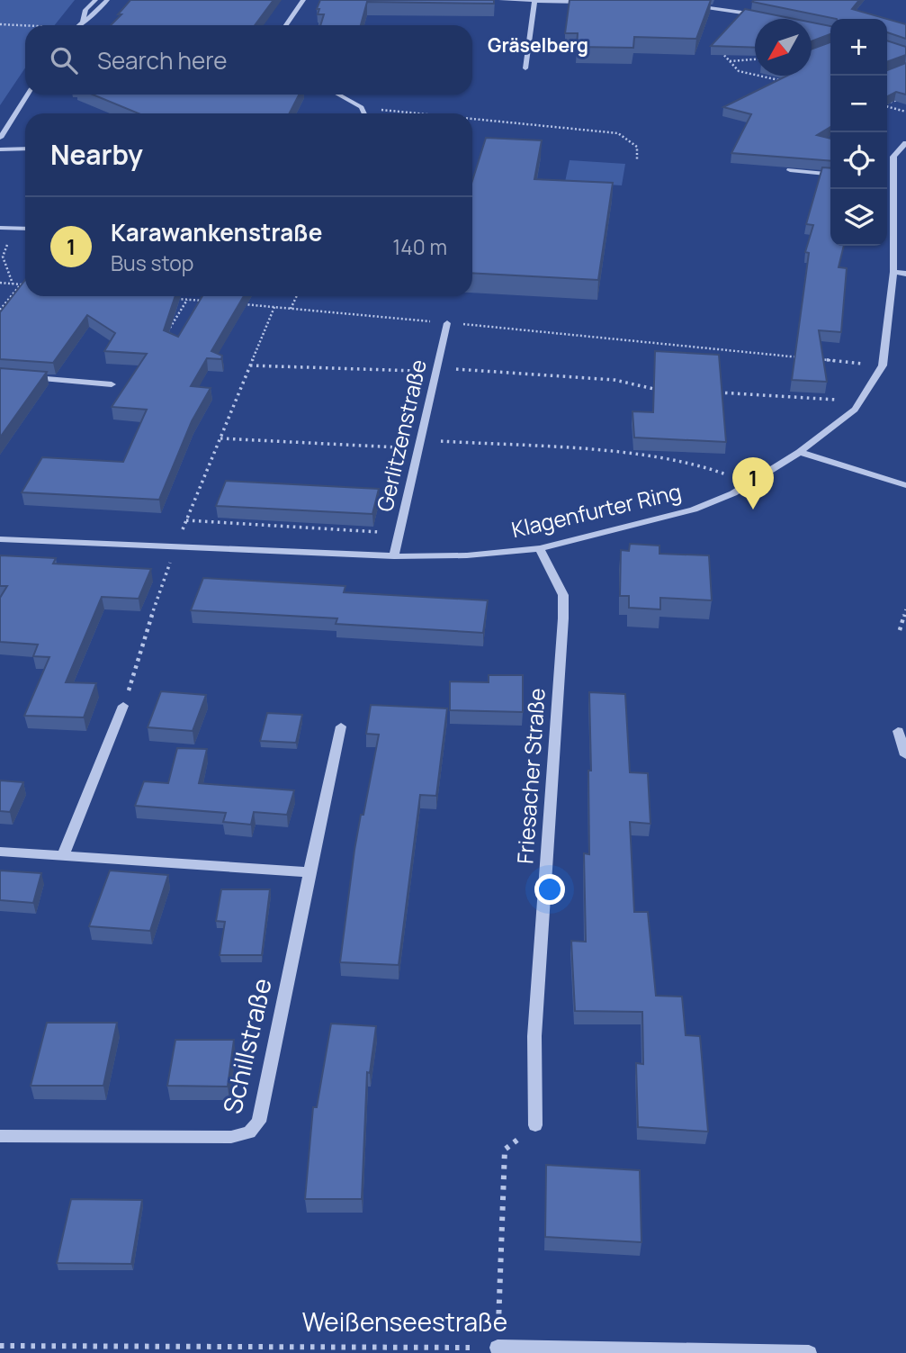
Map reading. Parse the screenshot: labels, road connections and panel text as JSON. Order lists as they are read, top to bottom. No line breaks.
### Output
{"streets":{"street":["Gerlitzenstraße","Klagenfurter Ring","Friesacher Straße","Schillstraße","Weißenseestraße"]},"crossings":[["Gerlitzenstraße","Klagenfurter Ring"],["Klagenfurter Ring","Friesacher Straße"]],"districts":["Gräselberg"],"north":"bottom left","page":{"map_buttons":["+","−"],"search":"Search here","heading":"Nearby","list":[{"mark":"1","name":"Karawankenstraße","note":"Bus stop","value":"140 m"}],"pins":"1"}}
